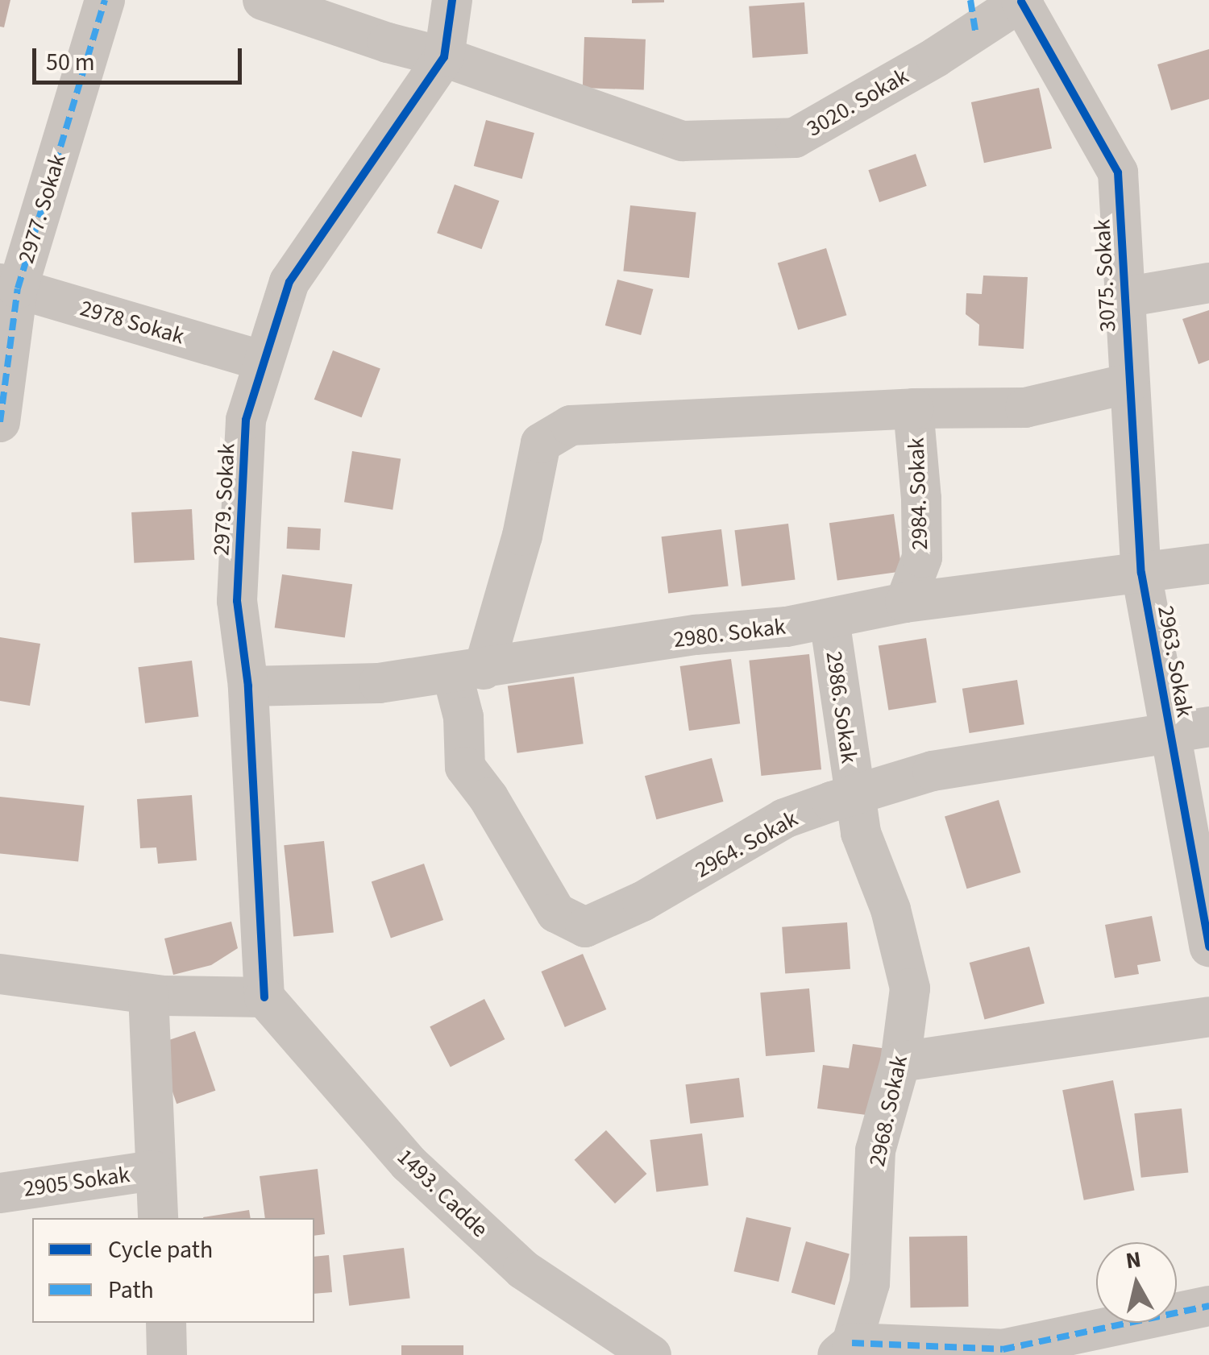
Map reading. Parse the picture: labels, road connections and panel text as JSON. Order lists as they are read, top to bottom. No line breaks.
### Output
{"streets":{"street":["3020. Sokak","2977. Sokak","3075. Sokak","2978 Sokak","2984. Sokak","2979. Sokak","2980. Sokak","2963. Sokak","2986. Sokak","2964. Sokak","2968. Sokak","2905 Sokak","1493. Cadde"]},"crossings":[["3020. Sokak","3075. Sokak"],["3020. Sokak","2979. Sokak"],["2977. Sokak","2978 Sokak"],["3075. Sokak","2984. Sokak"],["3075. Sokak","2980. Sokak"],["3075. Sokak","2963. Sokak"],["2978 Sokak","2979. Sokak"],["2984. Sokak","2980. Sokak"],["2979. Sokak","2980. Sokak"],["2979. Sokak","1493. Cadde"],["2980. Sokak","2963. Sokak"],["2980. Sokak","2986. Sokak"],["2980. Sokak","2964. Sokak"],["2963. Sokak","2964. Sokak"],["2986. Sokak","2964. Sokak"],["2986. Sokak","2968. Sokak"]],"legend":["Cycle path","Path"],"scale_bar":"50 m","north":"top"}
